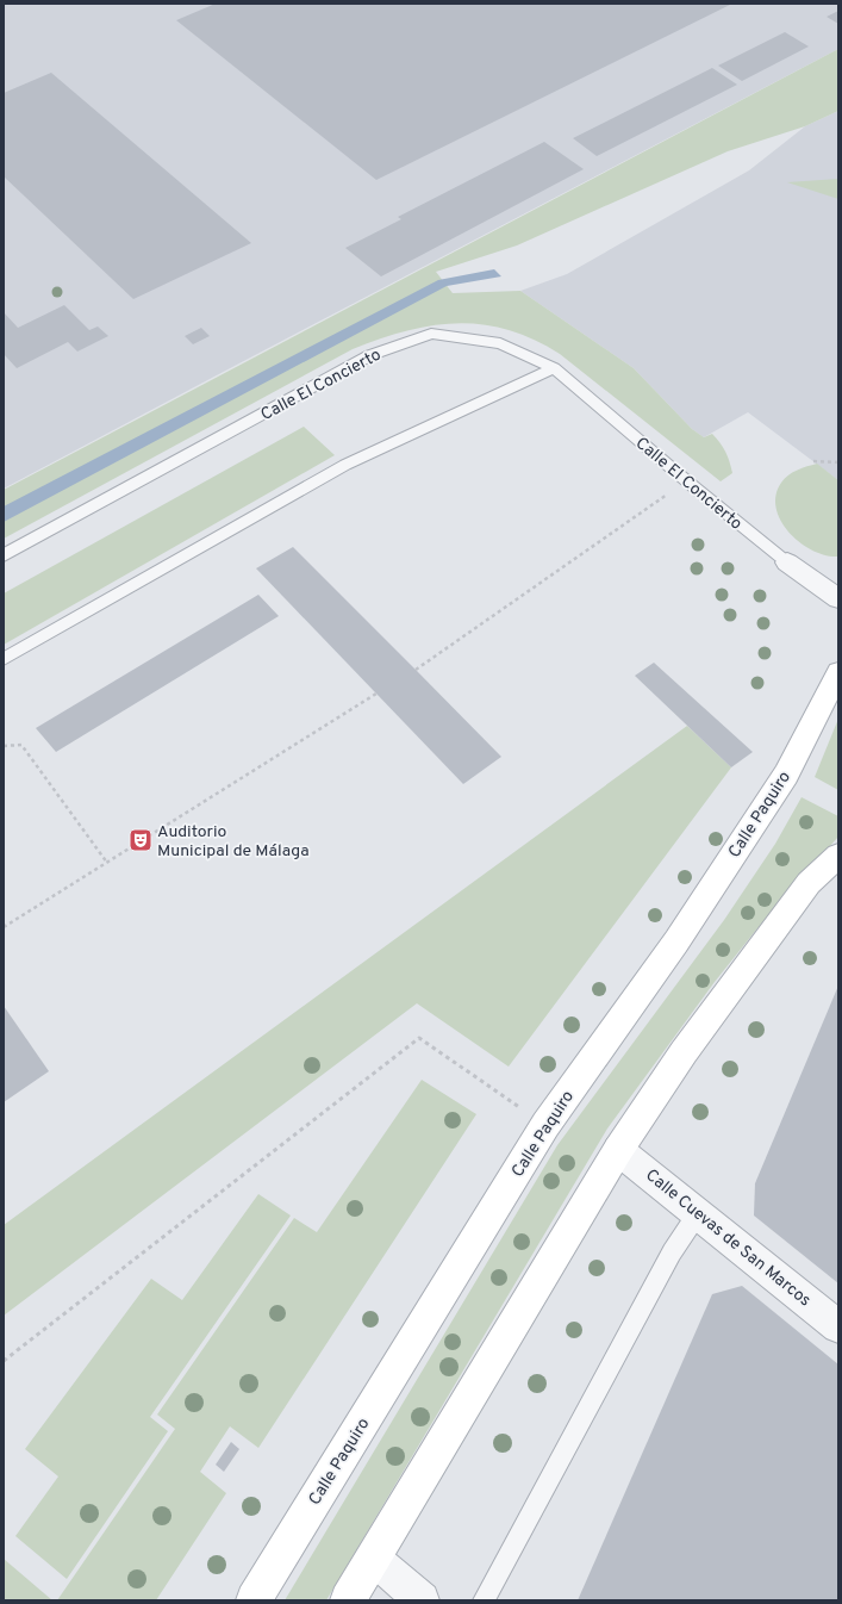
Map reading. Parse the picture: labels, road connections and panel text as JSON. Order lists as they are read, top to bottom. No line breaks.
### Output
{"streets":{"main road":["Calle Paquiro"],"street":["Calle El Concierto","Calle Cuevas de San Marcos"]},"places":{"theatre":["Auditorio Municipal de Málaga"]}}
